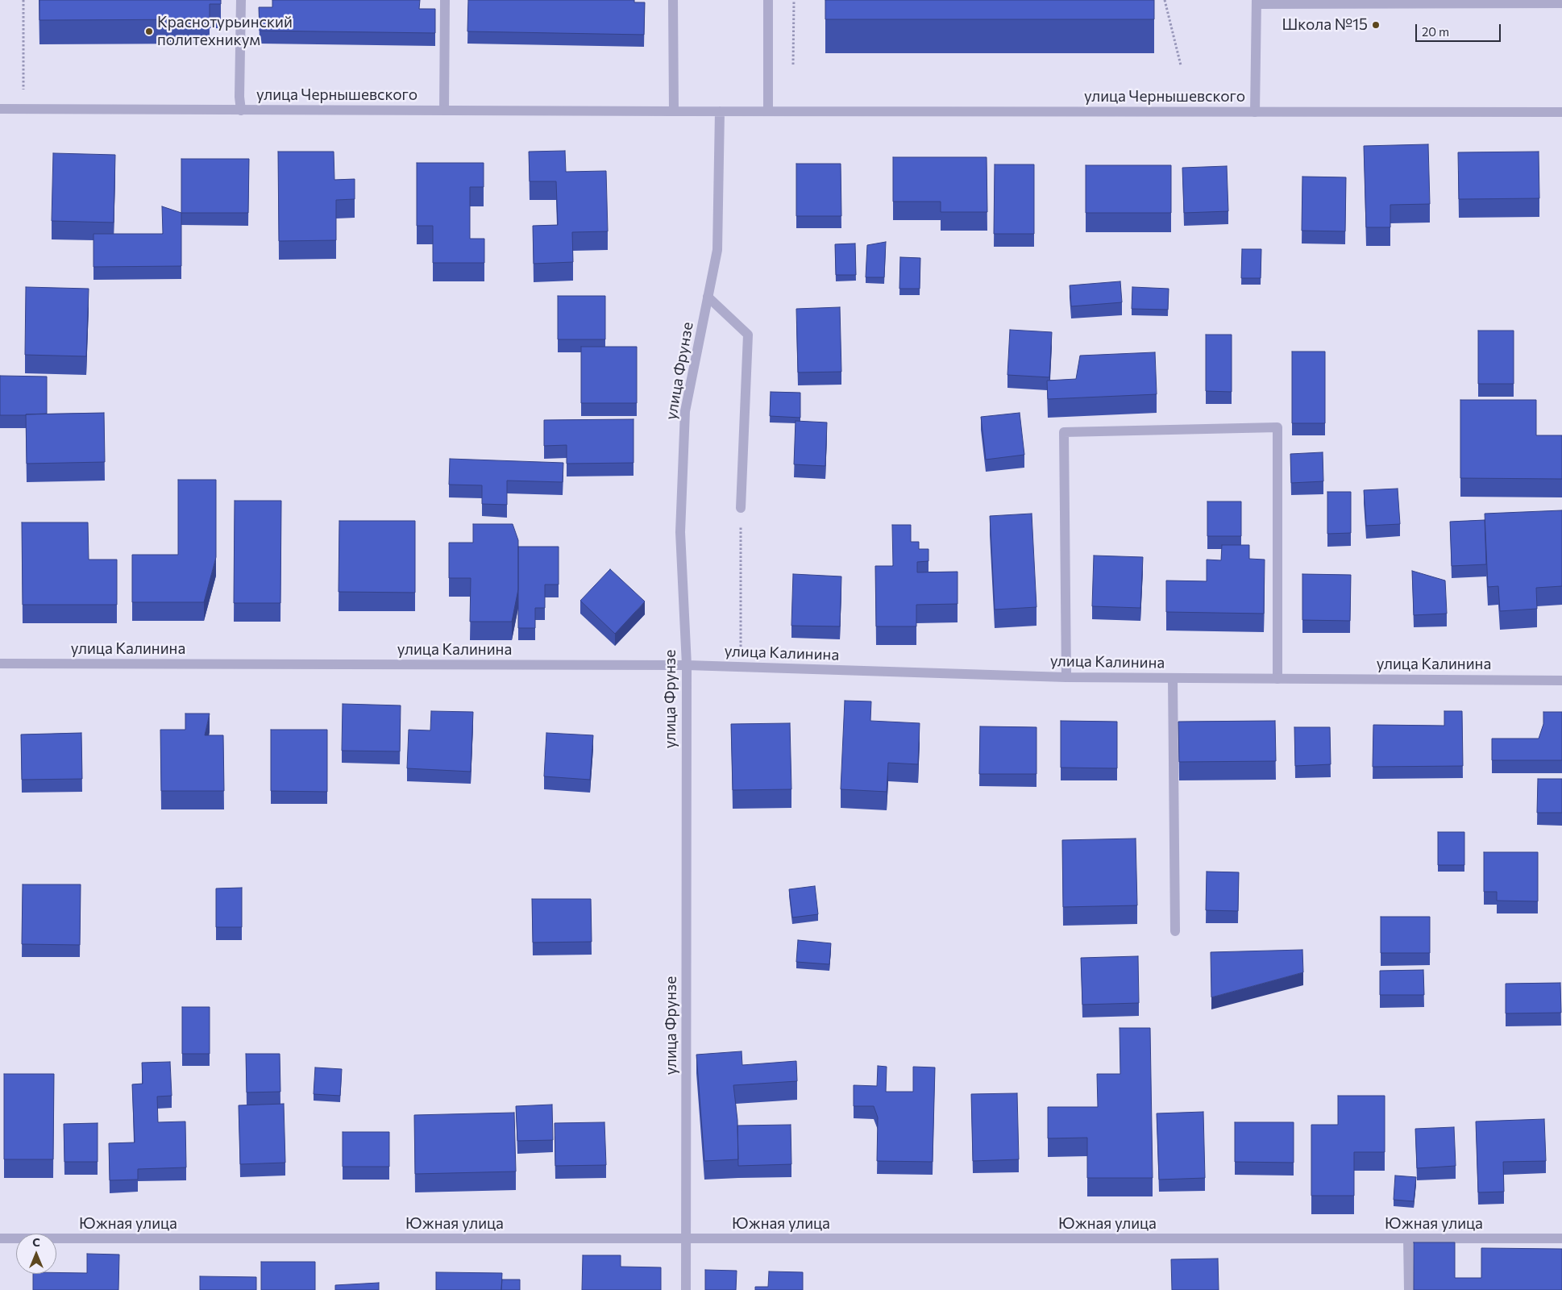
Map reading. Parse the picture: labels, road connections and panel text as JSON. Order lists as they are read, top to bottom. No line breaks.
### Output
{"streets":{"street":["улица Чернышевского","улица Фрунзе","улица Калинина","Южная улица"]},"crossings":[["улица Чернышевского","улица Фрунзе"],["улица Фрунзе","улица Калинина"],["улица Фрунзе","Южная улица"]],"places":["Школа №15","Краснотурьинский политехникум"],"scale_bar":"20 m","north":"top"}
